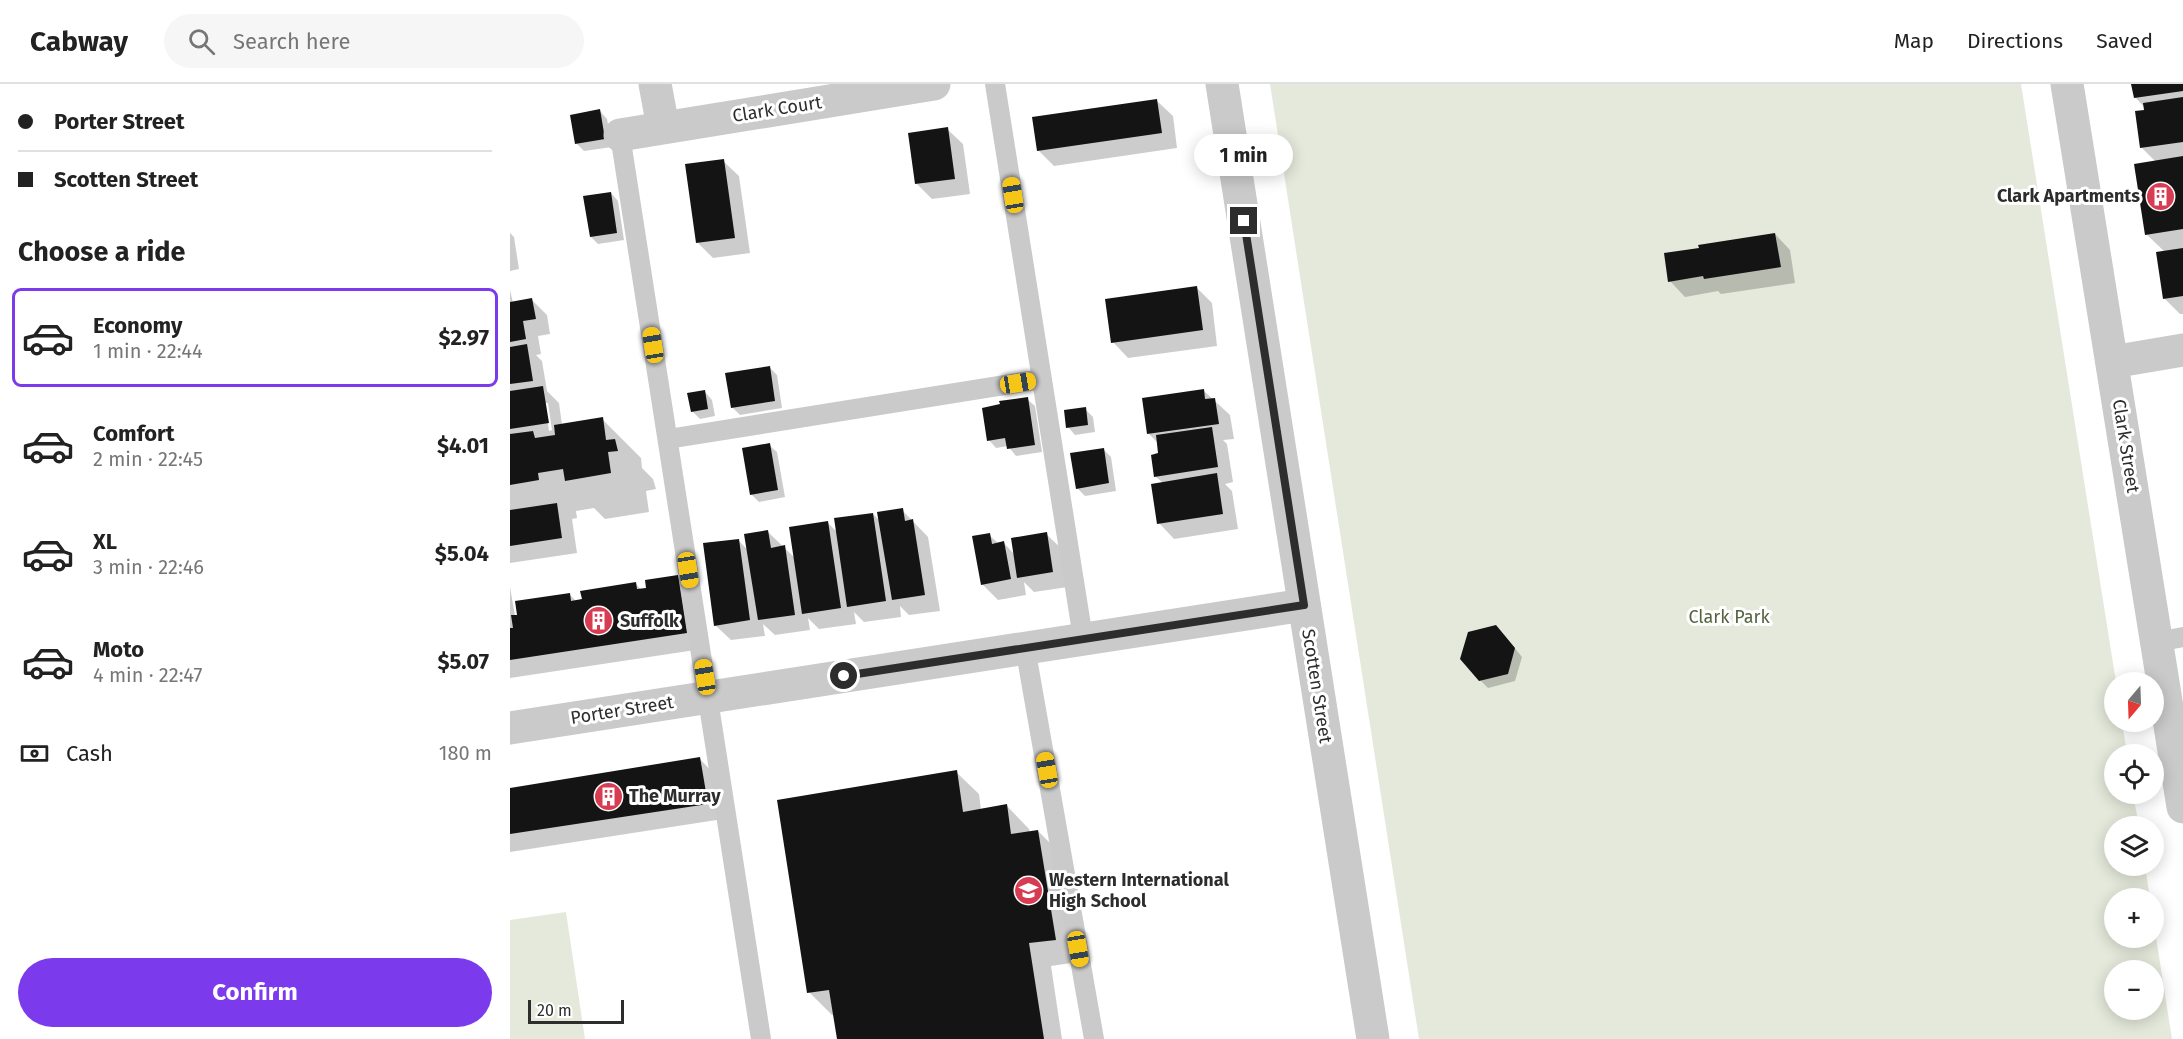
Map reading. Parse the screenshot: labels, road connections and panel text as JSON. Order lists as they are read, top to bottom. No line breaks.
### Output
{"streets":{"street":["Clark Court","Clark Street","Scotten Street","Porter Street"]},"crossings":[["Scotten Street","Porter Street"]],"parks":["Clark Park"],"places":{"building":["Clark Apartments","Suffolk","The Murray"],"school or university":["Western International High School"]},"scale_bar":"20 m","north":"bottom","page":{"header":"Cabway","search":"Search here","nav":["Map","Directions","Saved"],"banner":["Porter Street","Scotten Street"],"bubble":"1 min","heading":"Choose a ride","list":[{"name":"Economy","note":"1 min · 22:44","value":"$2.97"},{"name":"Comfort","note":"2 min · 22:45","value":"$4.01"},{"name":"XL","note":"3 min · 22:46","value":"$5.04"},{"name":"Moto","note":"4 min · 22:47","value":"$5.07"}],"map_buttons":["+","−"],"pay":["Cash","180 m"],"buttons":"Confirm","scale":"20 m"}}
